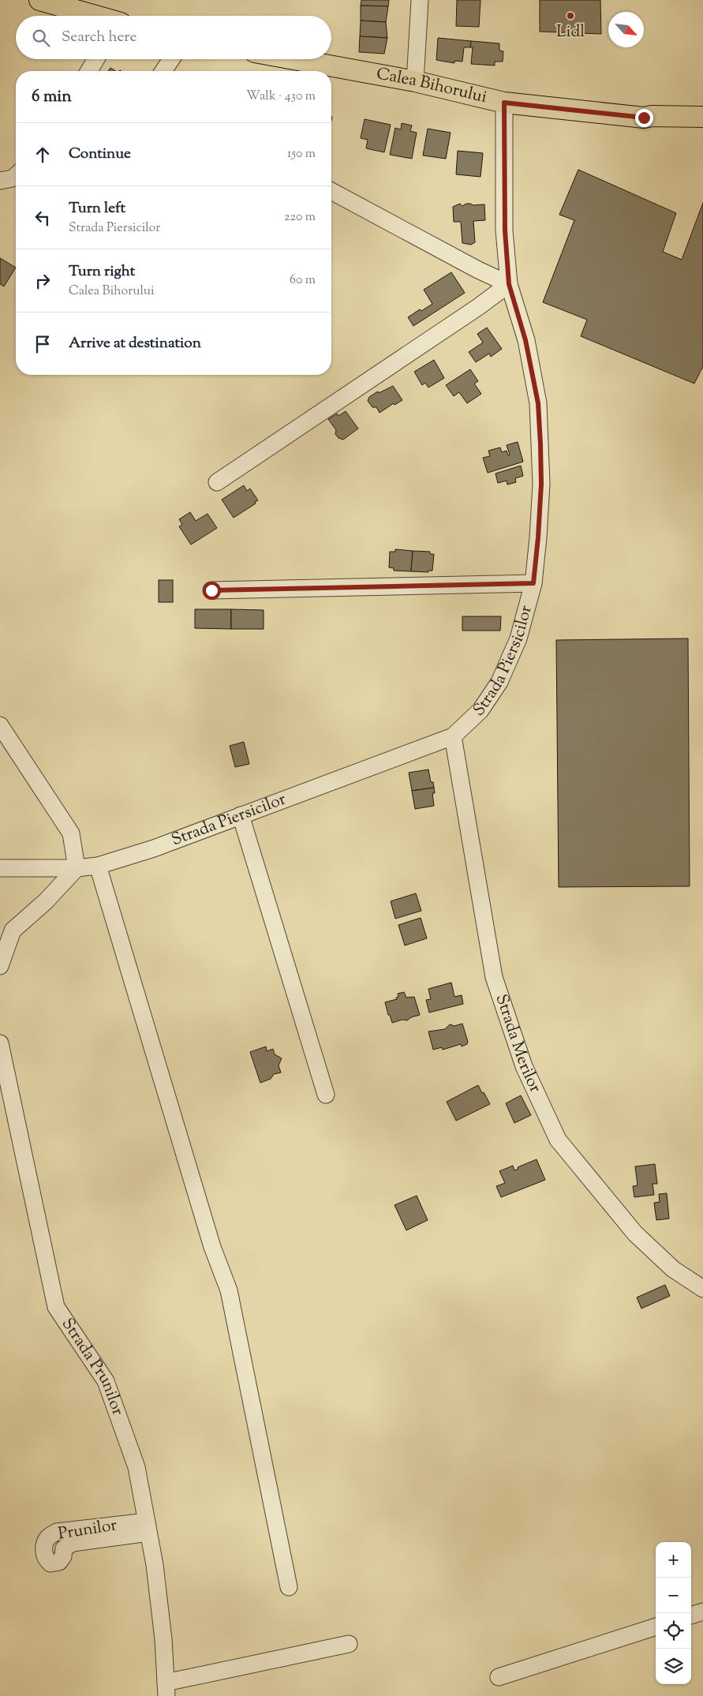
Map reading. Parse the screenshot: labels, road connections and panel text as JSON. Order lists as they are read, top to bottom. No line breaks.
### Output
{"streets":{"main road":["Calea Bihorului"],"street":["Strada Piersicilor","Strada Merilor","Strada Prunilor","Prunilor"]},"crossings":[["Calea Bihorului","Strada Piersicilor"],["Strada Piersicilor","Strada Merilor"],["Strada Prunilor","Prunilor"]],"places":["Lidl"],"north":"bottom right","page":{"search":"Search here","heading":["6 min","Walk · 430 m"],"list":[["Continue","150 m"],["Turn left","Strada Piersicilor","220 m"],["Turn right","Calea Bihorului","60 m"],"Arrive at destination"],"map_buttons":["+","−"]}}
